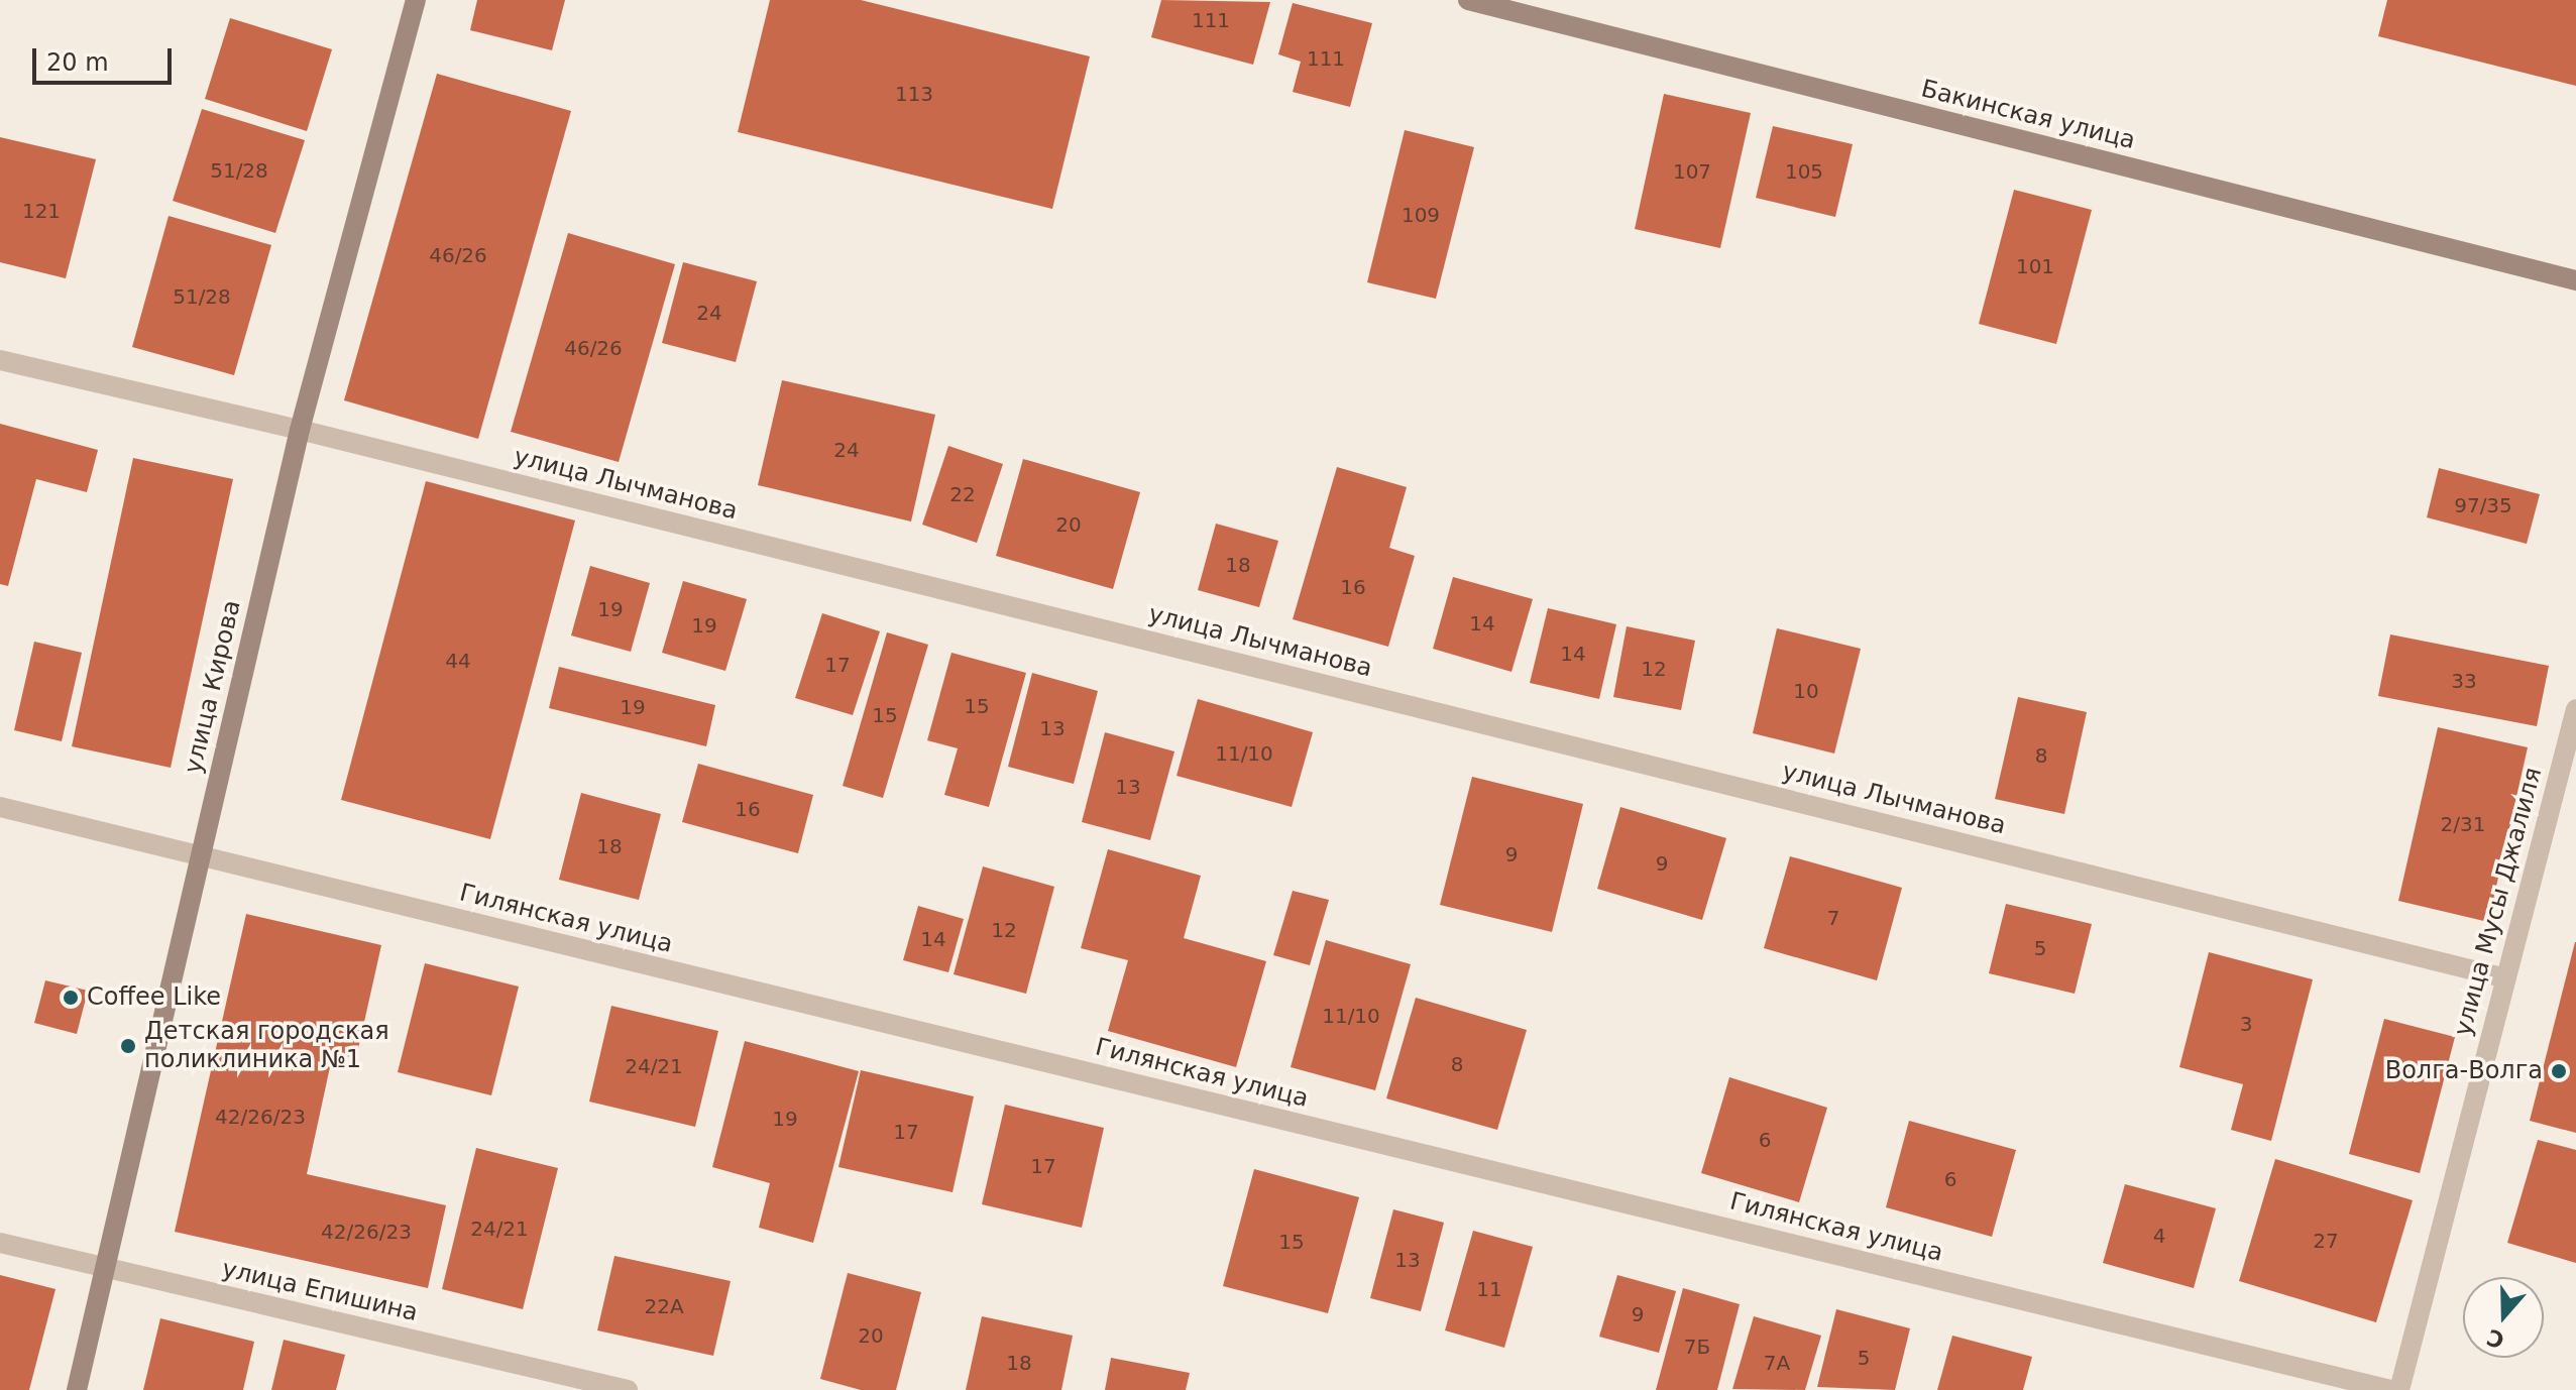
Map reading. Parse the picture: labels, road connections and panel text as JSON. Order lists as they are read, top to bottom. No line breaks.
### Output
{"streets":{"main road":["Бакинская улица","улица Кирова"],"street":["улица Лычманова","улица Мусы Джалиля","Гилянская улица","улица Епишина"]},"crossings":[["улица Лычманова","улица Кирова"],["улица Лычманова","улица Мусы Джалиля"],["улица Кирова","Гилянская улица"],["улица Кирова","улица Епишина"]],"places":["Coffee Like","Детская городская поликлиника №1","Волга-Волга"],"house_numbers":["111","111","113","51/28","107","105","121","109","46/26","101","51/28","24","46/26","24","22","97/35","20","18","16","19","14","19","14","44","17","12","33","10","15","19","15","13","11/10","8","13","16","2/31","18","9","9","7","12","14","5","11/10","3","8","24/21","42/26/23","19","17","6","17","6","24/21","42/26/23","4","27","15","13","11","22А","9","20","7Б","5","18","7А"],"scale_bar":"20 m","north":"bottom"}
